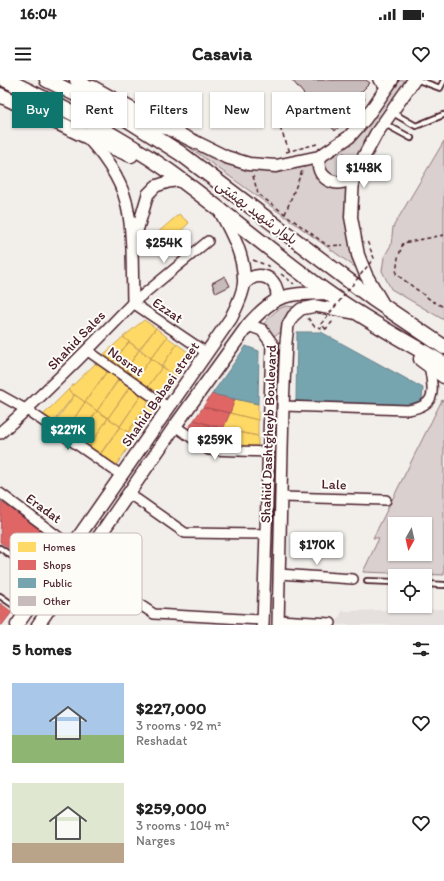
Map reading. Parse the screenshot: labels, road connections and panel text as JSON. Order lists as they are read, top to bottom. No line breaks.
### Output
{"streets":{"main road":["بلوار شهید بهشتی","Shahid Babaei street"],"street":["Ezzat","Shahid Sales","Nosrat","Shahid Dashtgheyb Boulevard","Lale","Eradat"]},"crossings":[["بلوار شهید بهشتی","Ezzat"],["بلوار شهید بهشتی","Shahid Sales"],["بلوار شهید بهشتی","Shahid Babaei street"],["بلوار شهید بهشتی","Shahid Dashtgheyb Boulevard"],["Ezzat","Shahid Sales"],["Ezzat","Shahid Babaei street"],["Shahid Sales","Nosrat"],["Shahid Sales","Shahid Babaei street"],["Nosrat","Shahid Babaei street"],["Shahid Dashtgheyb Boulevard","Lale"]],"legend":["Homes","Shops","Public","Other"],"north":"bottom","page":{"status":"16:04","header":"Casavia","chip":["Buy","Rent","Filters","New","Apartment"],"price":["$148K","$254K","$227K","$259K","$170K"],"heading":"5 homes","list":[{"name":"$227,000","note":"3 rooms · 92 m² · Reshadat"},{"name":"$259,000","note":"3 rooms · 104 m² · Narges"}]}}
